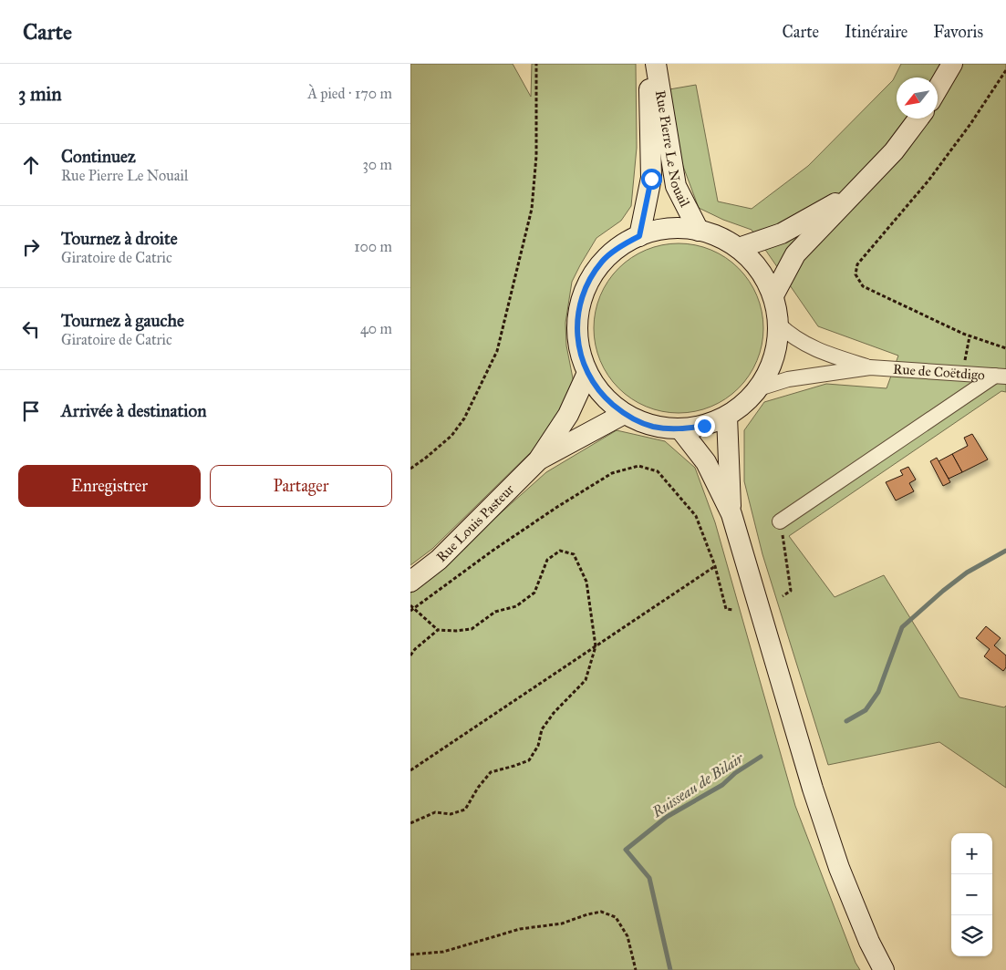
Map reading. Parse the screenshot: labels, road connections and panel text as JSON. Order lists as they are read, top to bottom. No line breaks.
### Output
{"streets":{"main road":["Rue Pierre Le Nouail","Rue Louis Pasteur"],"street":["Rue de Coëtdigo"]},"water":["Ruisseau de Bilair"],"north":"bottom left","page":{"header":"Carte","nav":["Carte","Itinéraire","Favoris"],"heading":["3 min","À pied · 170 m"],"list":[["Continuez","Rue Pierre Le Nouail","30 m"],["Tournez à droite","Giratoire de Catric","100 m"],["Tournez à gauche","Giratoire de Catric","40 m"],"Arrivée à destination"],"buttons":["Enregistrer","Partager"],"map_buttons":["+","−"]}}
